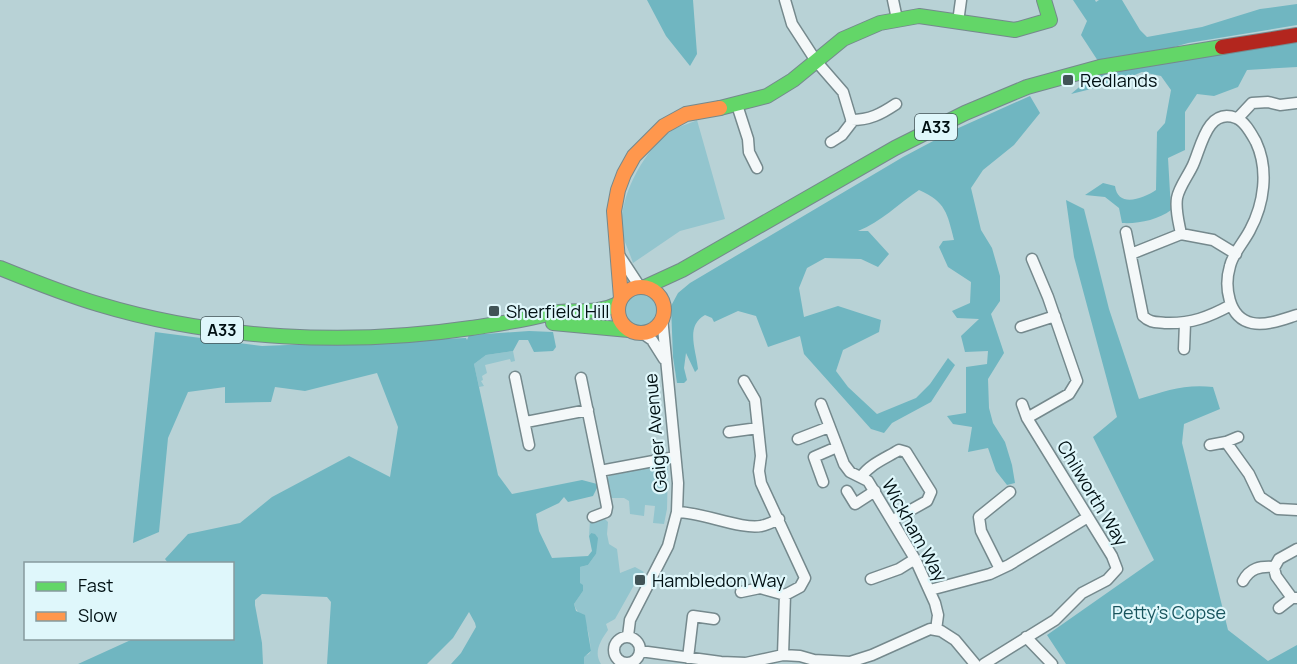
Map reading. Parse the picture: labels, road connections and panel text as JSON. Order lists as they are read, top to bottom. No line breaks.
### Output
{"streets":{"main road":["A33"],"street":["Gaiger Avenue","Chilworth Way","Wickham Way"]},"crossings":[["A33","Gaiger Avenue"]],"parks":["Petty's Copse"],"places":{"transit":["Redlands","Sherfield Hill","Hambledon Way"]},"legend":["Fast","Slow"]}
